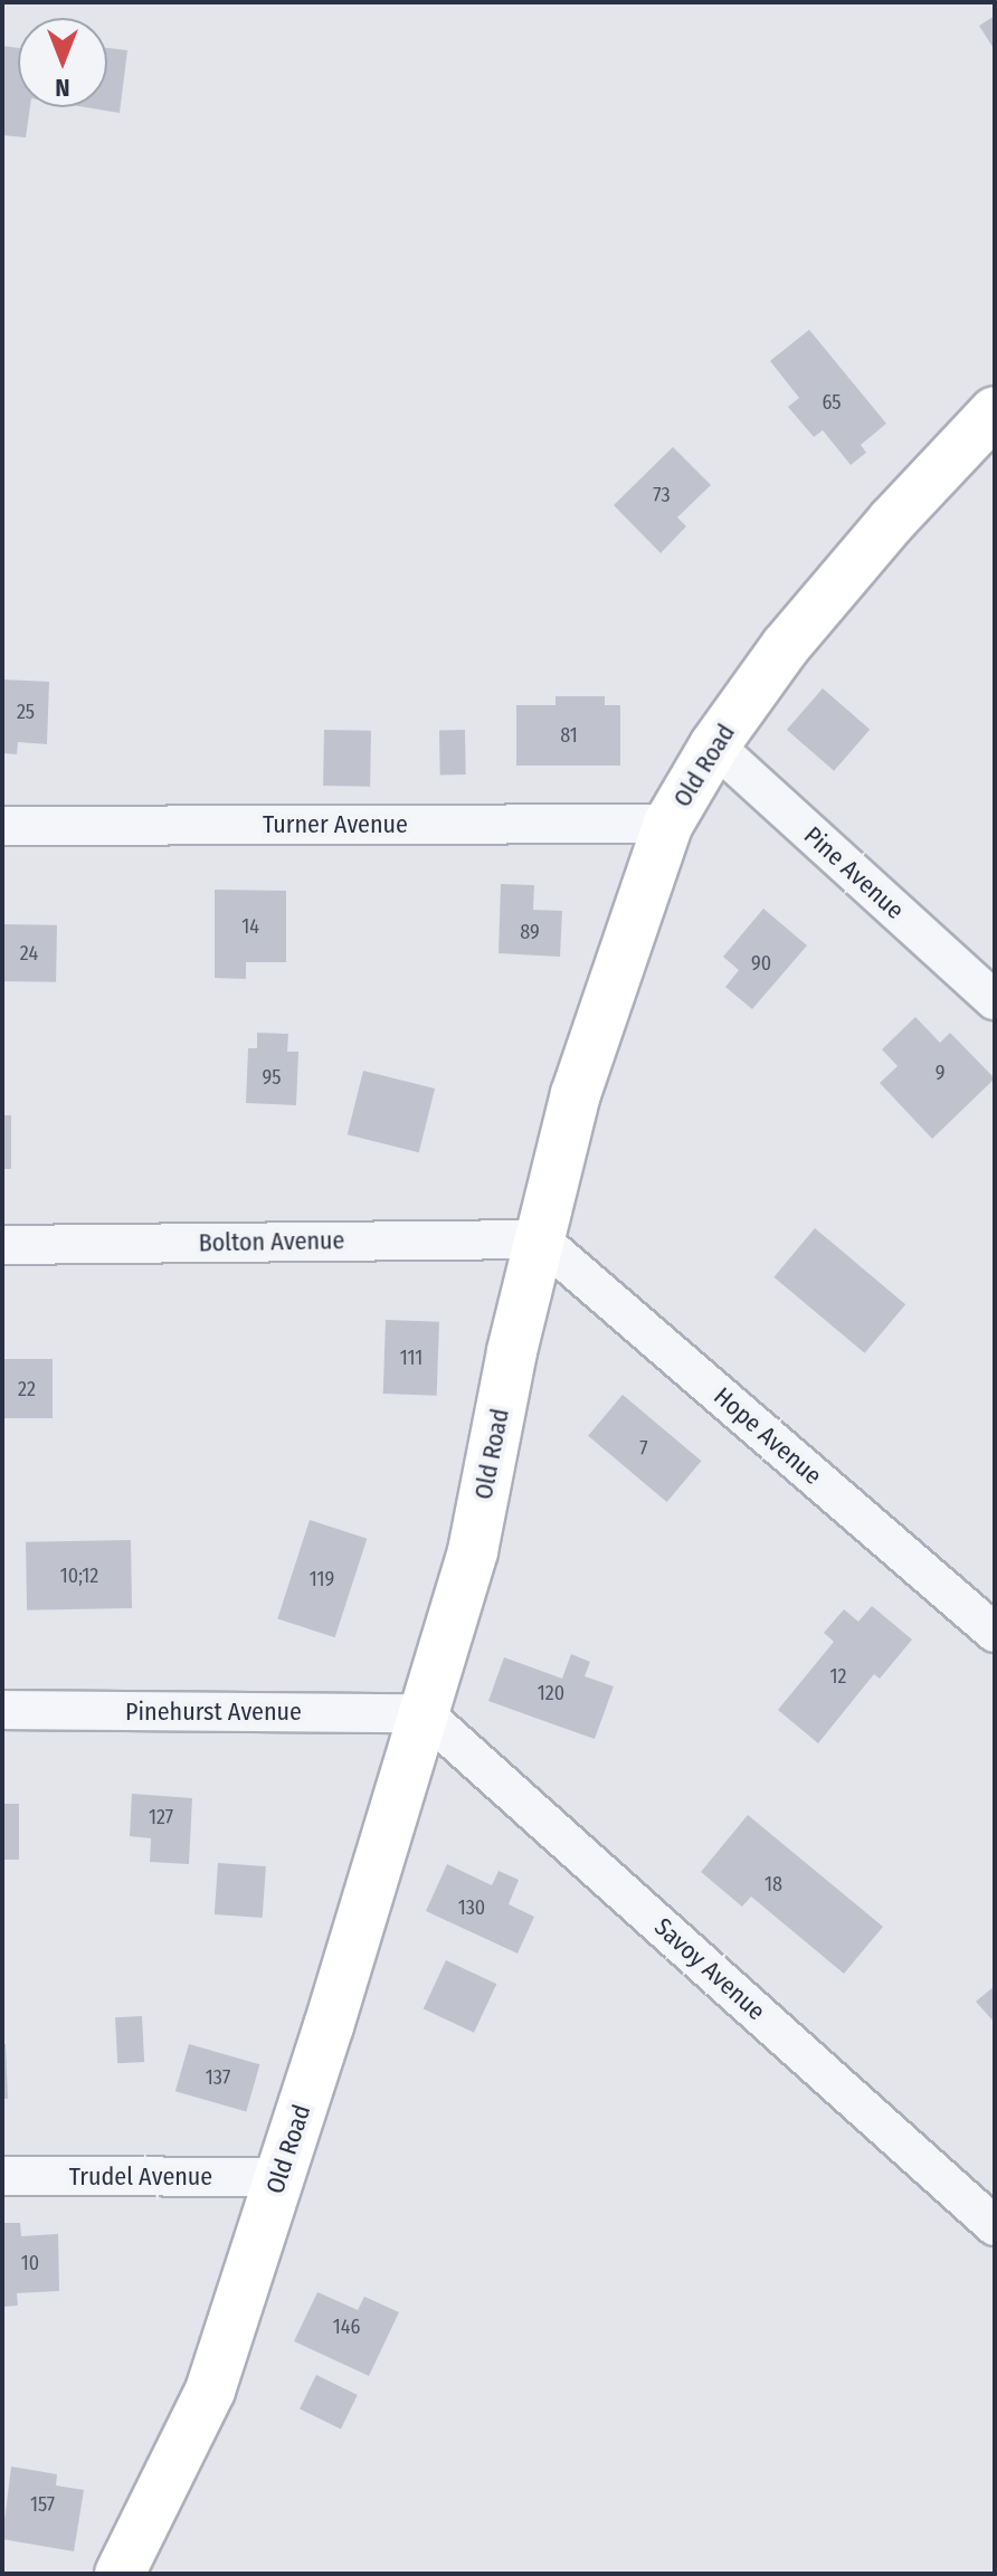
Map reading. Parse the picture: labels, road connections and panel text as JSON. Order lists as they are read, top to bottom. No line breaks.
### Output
{"streets":{"street":["Old Road","Turner Avenue","Pine Avenue","Bolton Avenue","Hope Avenue","Pinehurst Avenue","Savoy Avenue","Trudel Avenue"]},"crossings":[["Old Road","Turner Avenue"],["Old Road","Pine Avenue"],["Old Road","Bolton Avenue"],["Old Road","Hope Avenue"],["Old Road","Pinehurst Avenue"],["Old Road","Savoy Avenue"],["Old Road","Trudel Avenue"],["Bolton Avenue","Hope Avenue"],["Pinehurst Avenue","Savoy Avenue"]],"house_numbers":["65","73","25","81","14","89","24","90","9","95","111","22","7","10;12","119","12","120","127","18","130","137","10","146","157"],"north":"bottom"}
